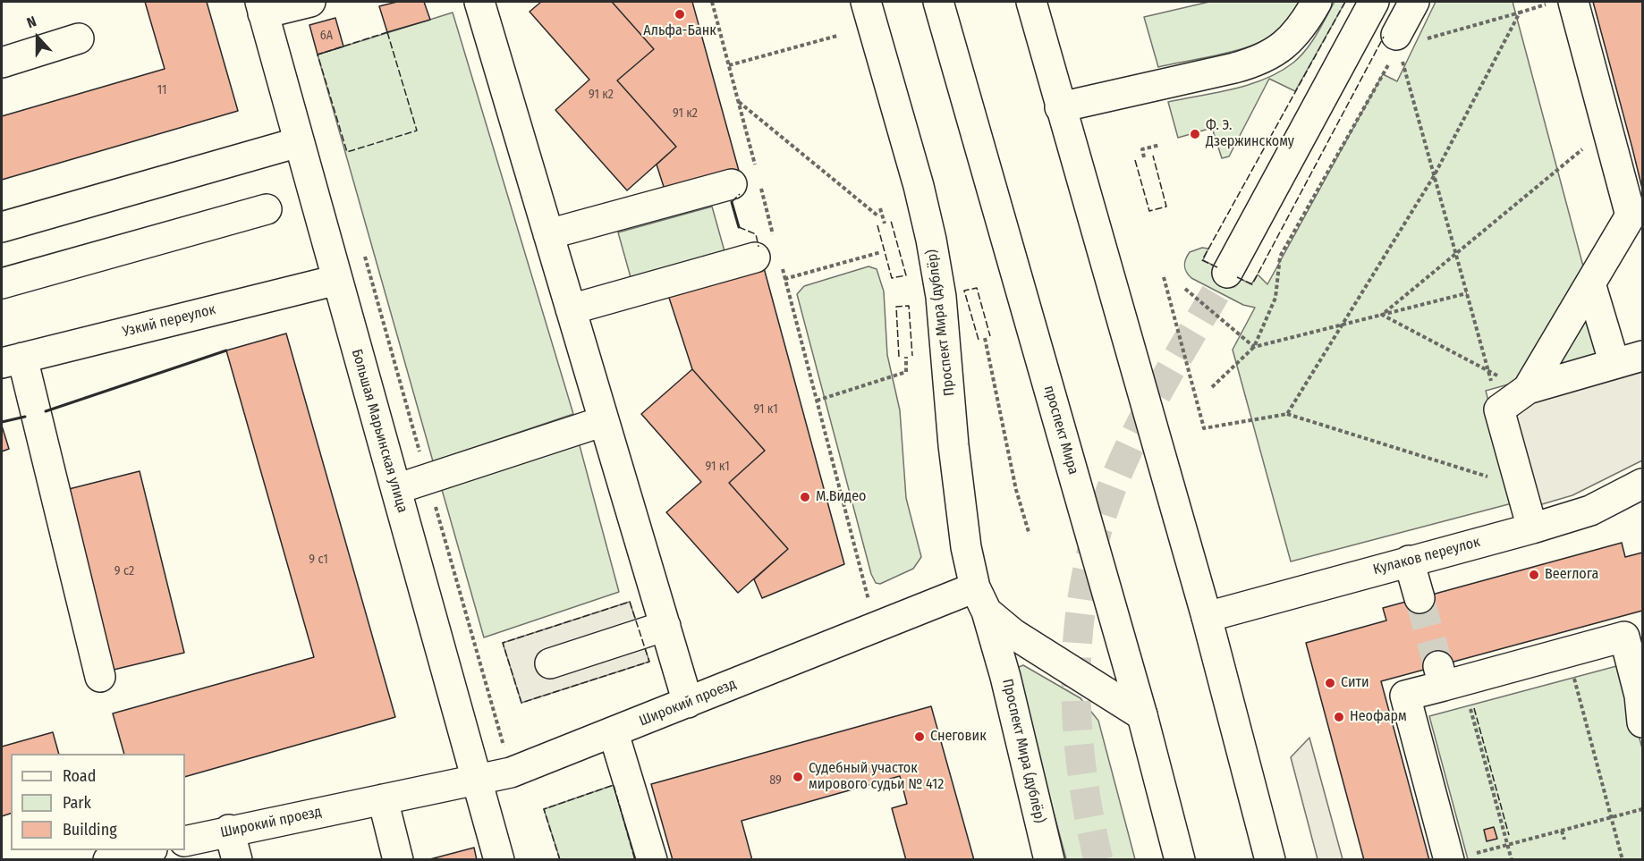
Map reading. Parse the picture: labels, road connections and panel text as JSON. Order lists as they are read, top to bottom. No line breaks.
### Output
{"streets":{"street":["Узкий переулок","Проспект Мира (дублёр)","проспект Мира","Большая Марьинская улица","Кулаков переулок","Широкий проезд"]},"crossings":[["Узкий переулок","Большая Марьинская улица"],["Проспект Мира (дублёр)","Широкий проезд"],["Большая Марьинская улица","Широкий проезд"]],"places":["Альфа-Банк","Ф. Э. Дзержинскому","М.Видео","Beerлога","Сити","Неофарм","Снеговик","Судебный участок мирового судьи № 412"],"house_numbers":["6А","11","91 к2","91 к2","91 к1","91 к1","9 с1","9 с2","89"],"legend":["Road","Park","Building"],"north":"top"}
